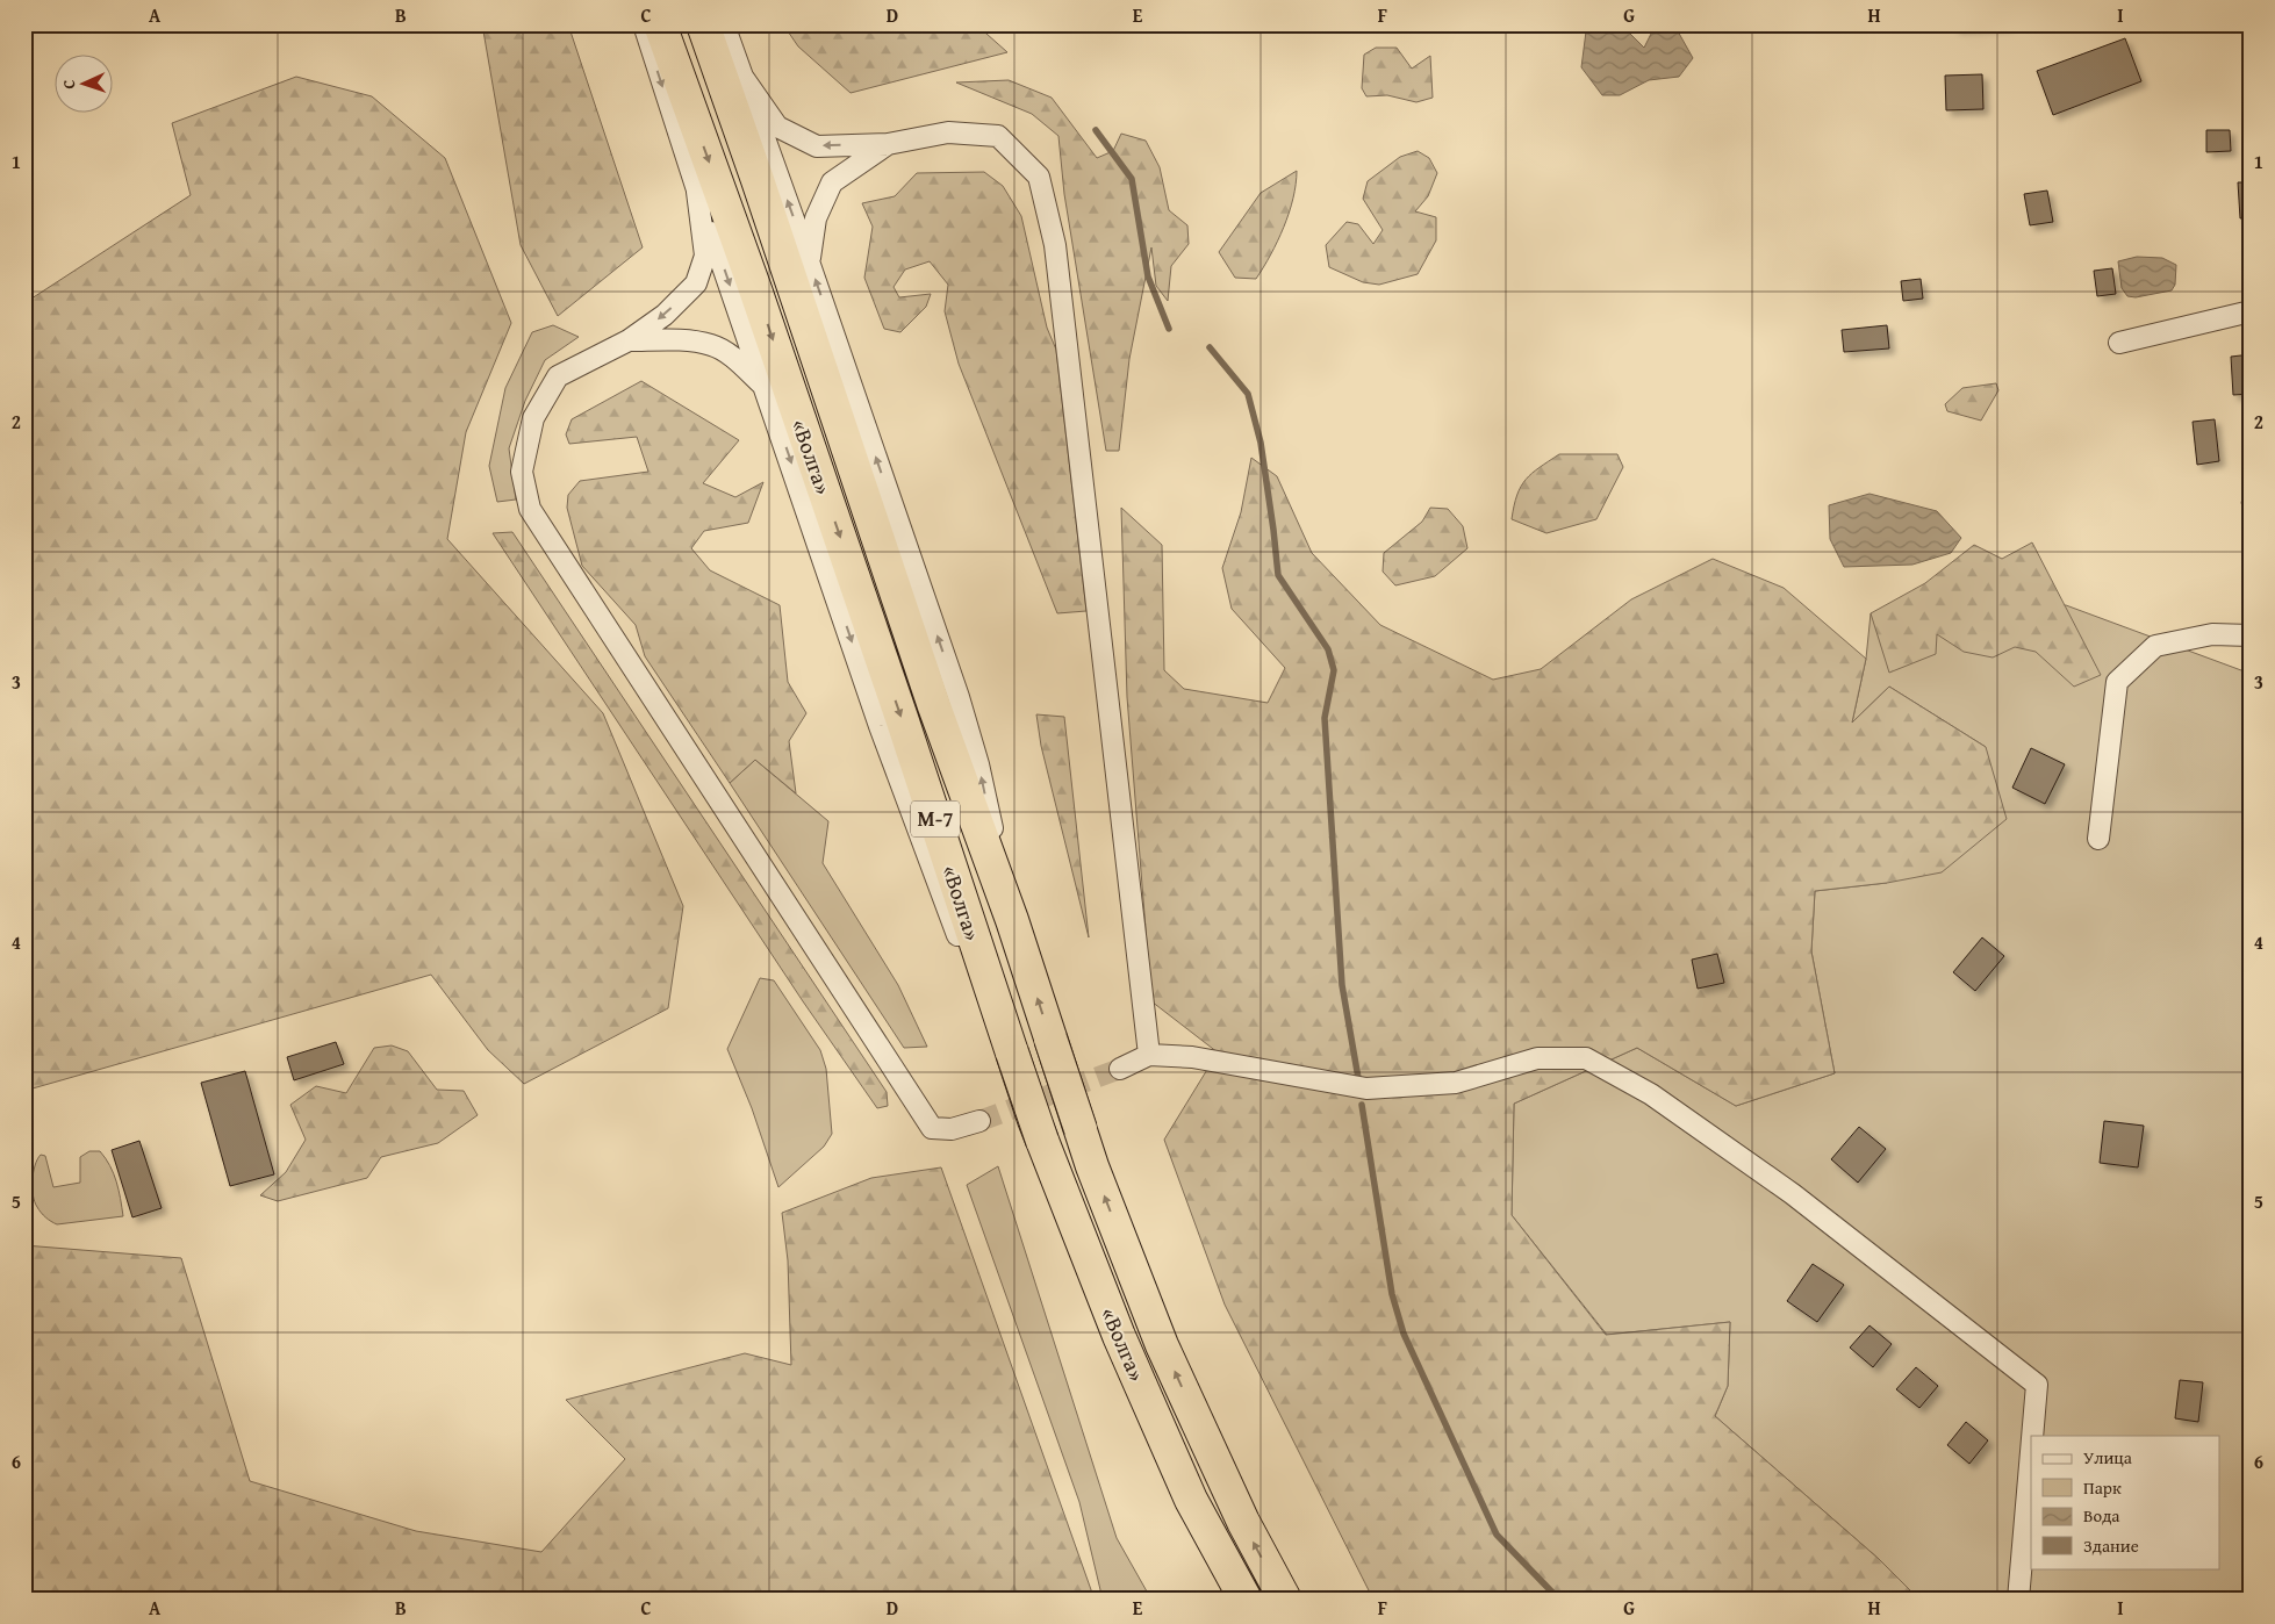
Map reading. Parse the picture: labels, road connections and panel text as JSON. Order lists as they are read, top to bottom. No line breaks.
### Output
{"streets":{"highway":["«Волга»","М-7"]},"legend":["Улица","Парк","Вода","Здание"],"north":"left","grid":{"columns":["A","B","C","D","E","F","G","H","I"],"rows":["1","2","3","4","5","6"]}}
